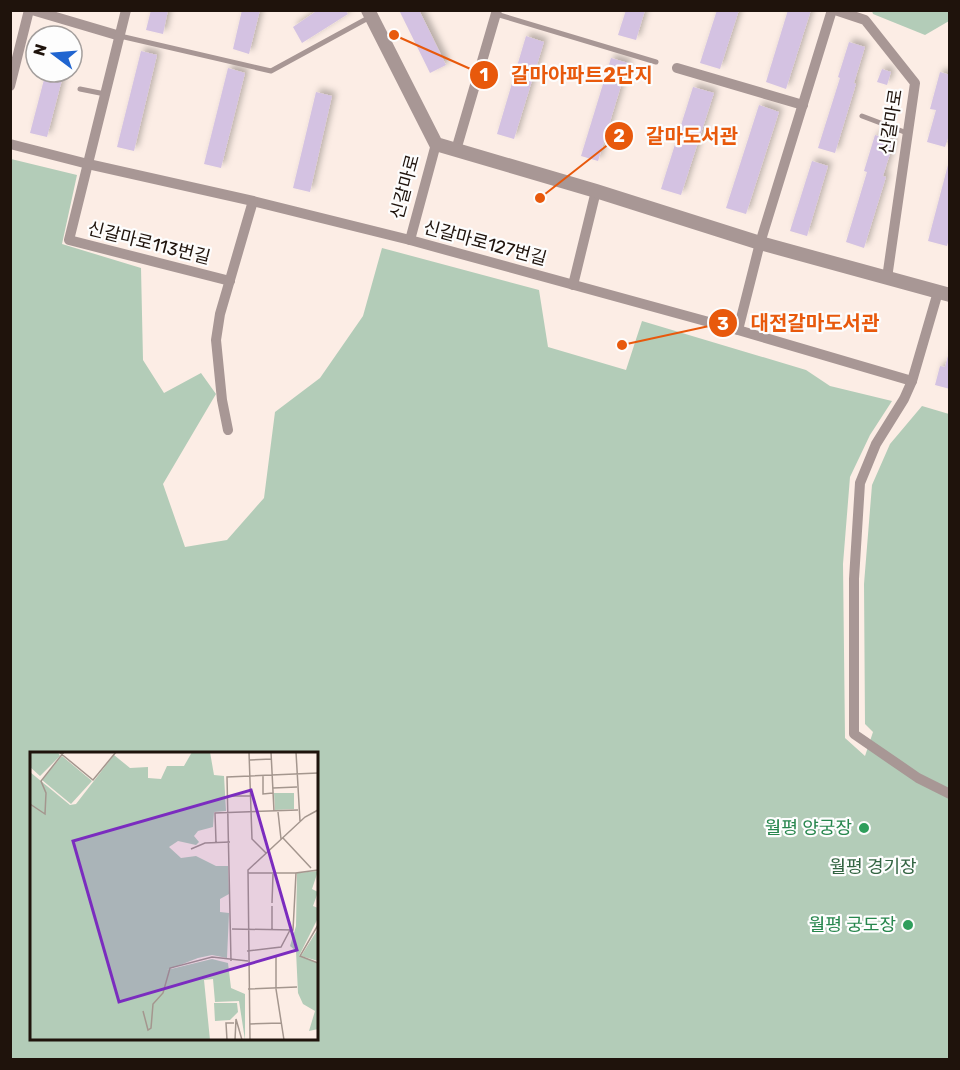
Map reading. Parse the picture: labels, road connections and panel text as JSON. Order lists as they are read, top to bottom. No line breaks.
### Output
{"streets":{"street":["신갈마로","신갈마로113번길","신갈마로127번길"]},"crossings":[["신갈마로","신갈마로127번길"],["신갈마로113번길","신갈마로127번길"]],"parks":["월평 경기장"],"places":["갈마아파트2단지","갈마도서관","대전갈마도서관","월평 양궁장","월평 궁도장"],"north":"left"}
